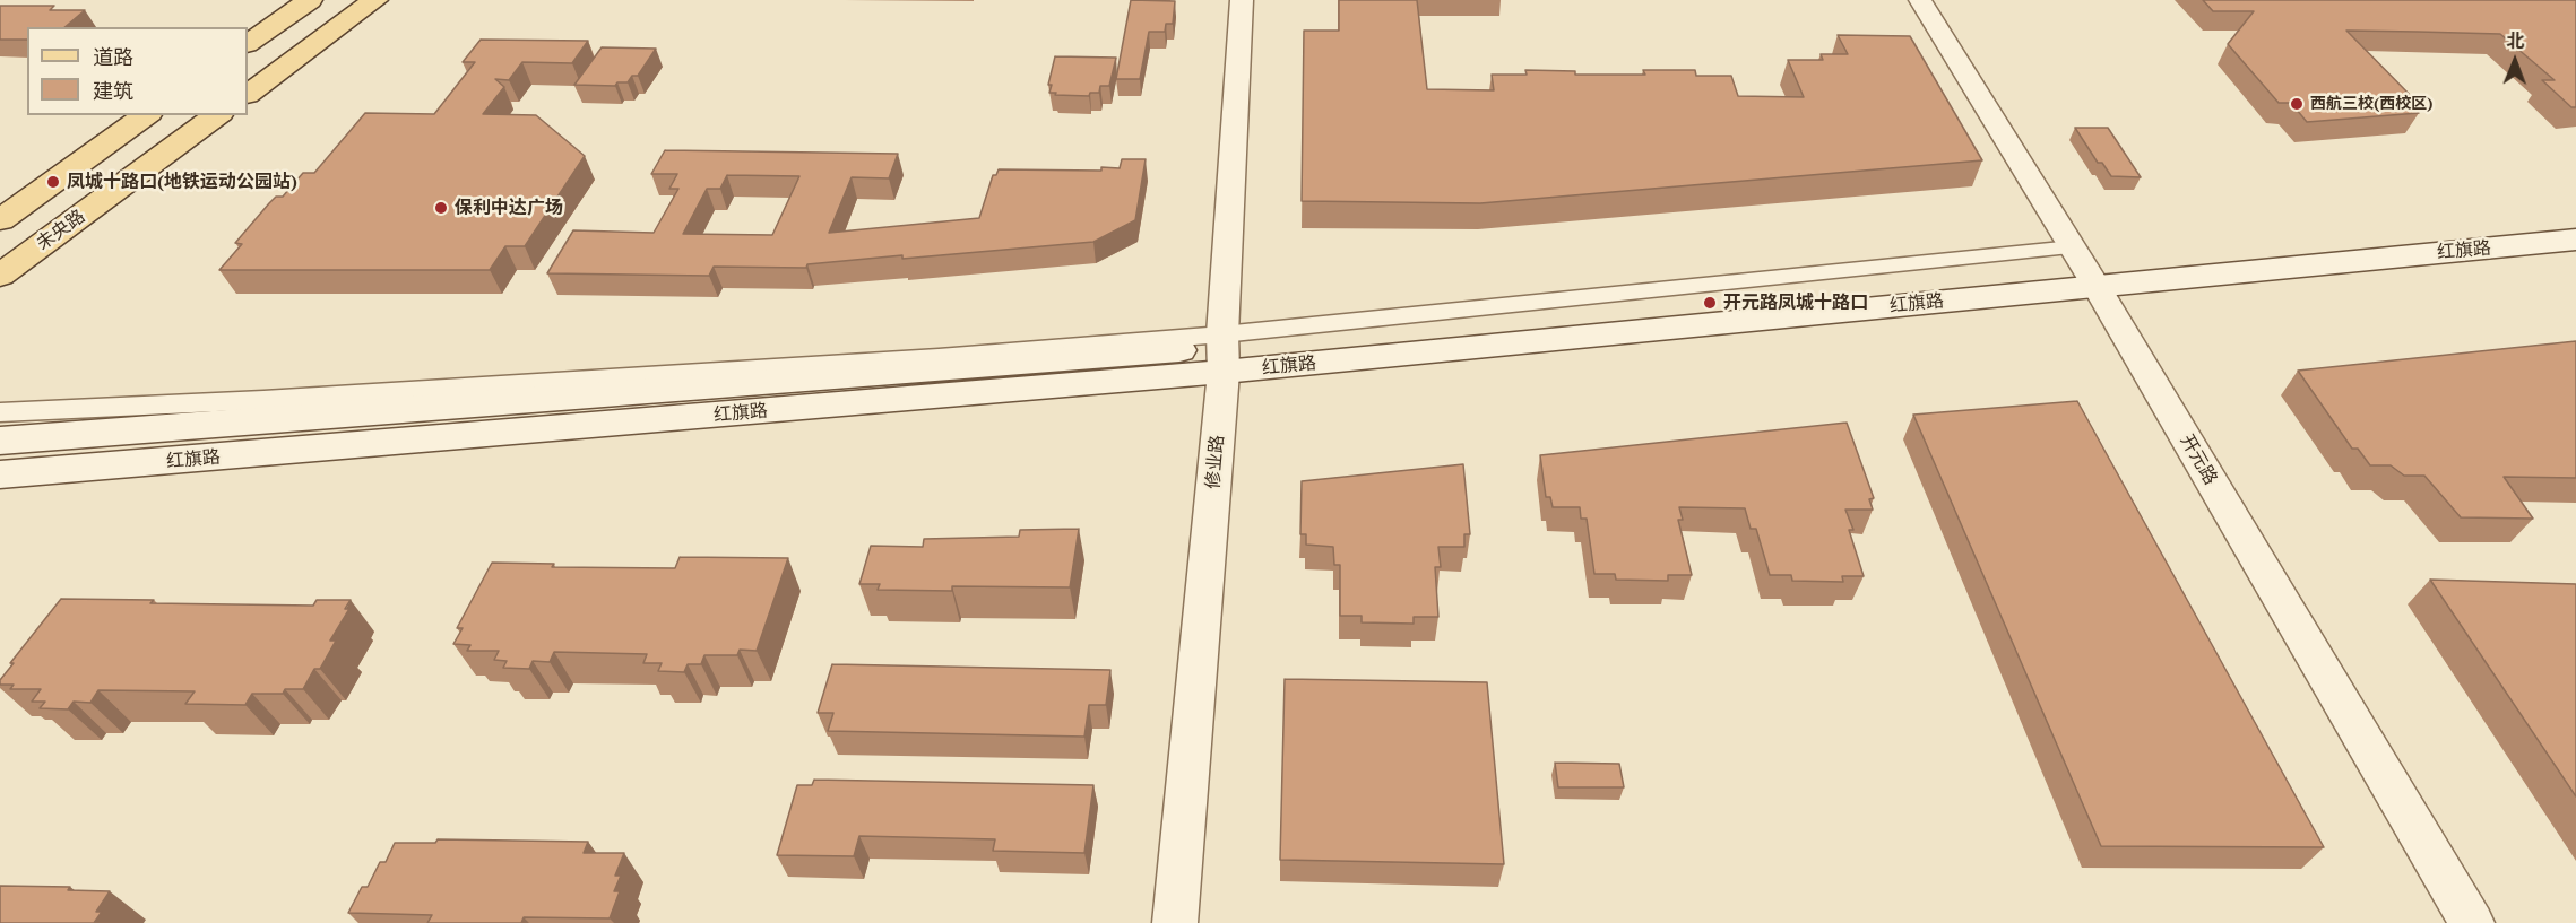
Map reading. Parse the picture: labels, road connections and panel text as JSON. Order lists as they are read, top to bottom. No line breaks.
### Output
{"streets":{"main road":["未央路","红旗路"],"street":["开元路","修业路"]},"crossings":[["红旗路","开元路"],["红旗路","修业路"]],"places":["西航三校(西校区)","凤城十路口(地铁运动公园站)","保利中达广场","开元路凤城十路口"],"legend":["道路","建筑"],"north":"top"}
